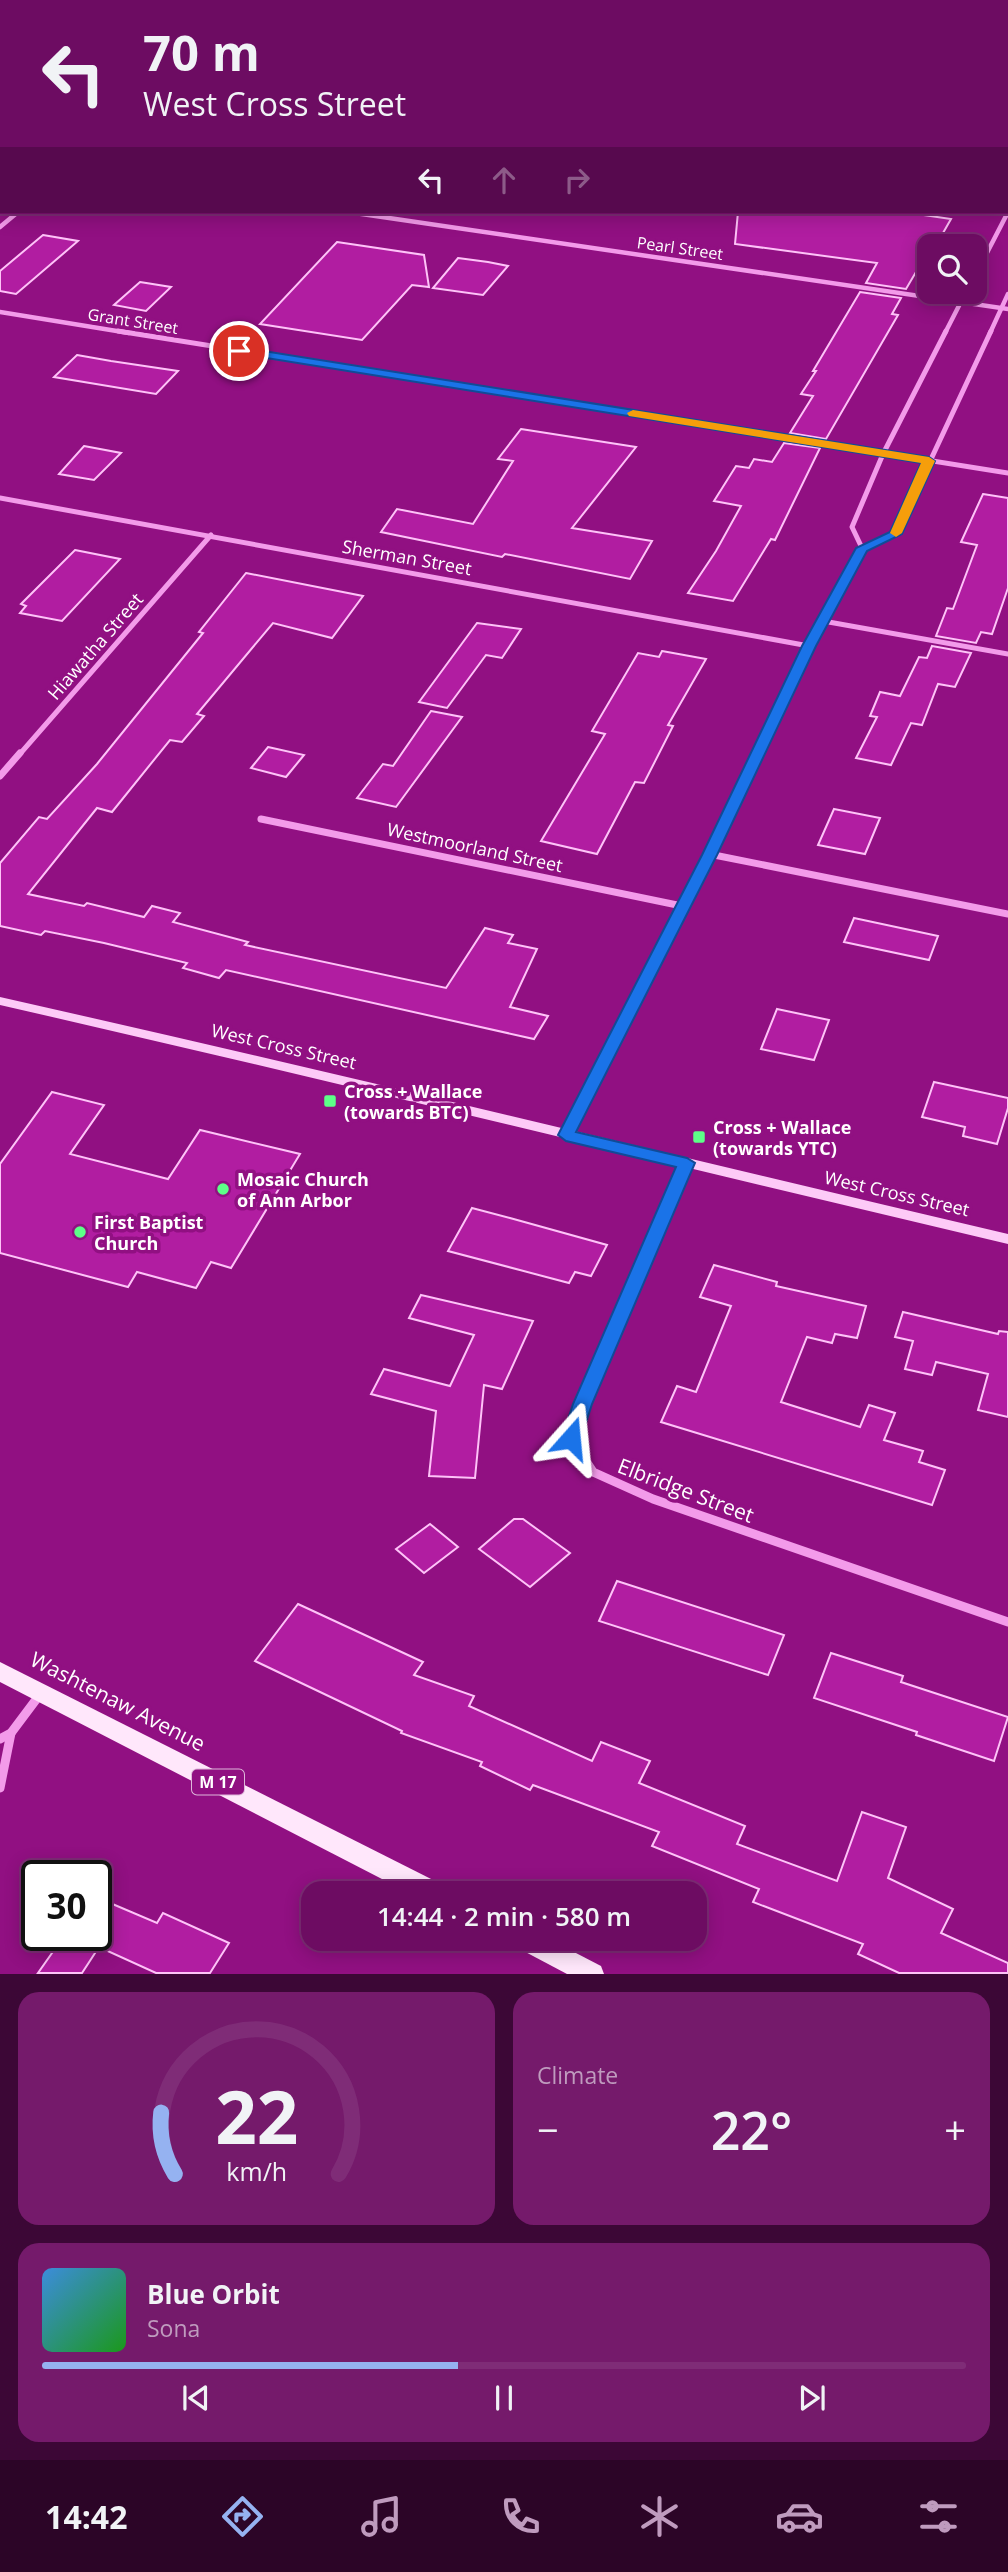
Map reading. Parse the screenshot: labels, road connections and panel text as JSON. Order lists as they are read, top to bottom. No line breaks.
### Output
{"streets":{"main road":["West Cross Street","Washtenaw Avenue","M 17"],"street":["Pearl Street","Grant Street","Sherman Street","Hiawatha Street","Westmoorland Street","Elbridge Street"]},"crossings":[["Sherman Street","Hiawatha Street"],["West Cross Street","Elbridge Street"]],"places":{"transit":["Cross + Wallace (towards BTC)","Cross + Wallace (towards YTC)"],"other":["Mosaic Church of Ann Arbor","First Baptist Church"]},"page":{"turn":["70 m","West Cross Street"],"limit":"30","trip":"14:44 · 2 min · 580 m","tile":"Climate","heat":["−","22°","+"],"song":["Blue Orbit","Sona"],"tabs":"14:42","gauge":["22","km/h"]}}
